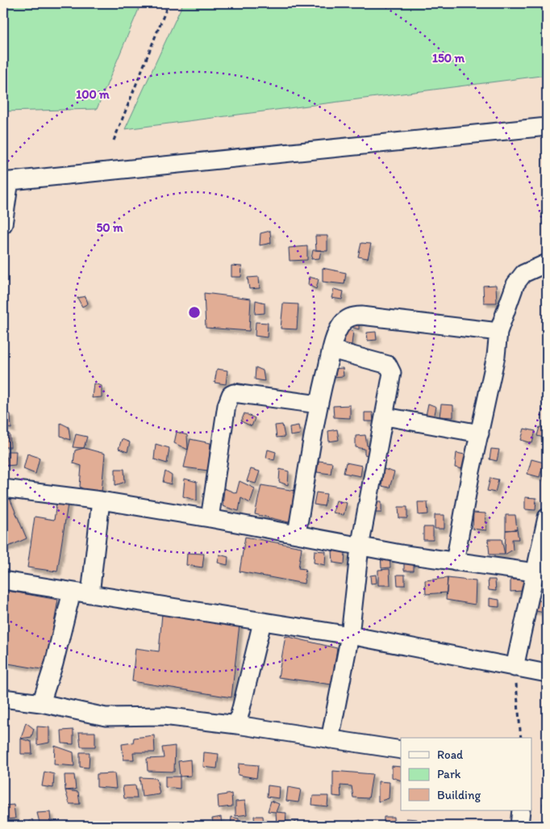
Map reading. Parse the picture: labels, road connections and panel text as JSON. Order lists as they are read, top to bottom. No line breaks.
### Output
{"legend":["Road","Park","Building"],"rings":["150 m","100 m","50 m"]}
